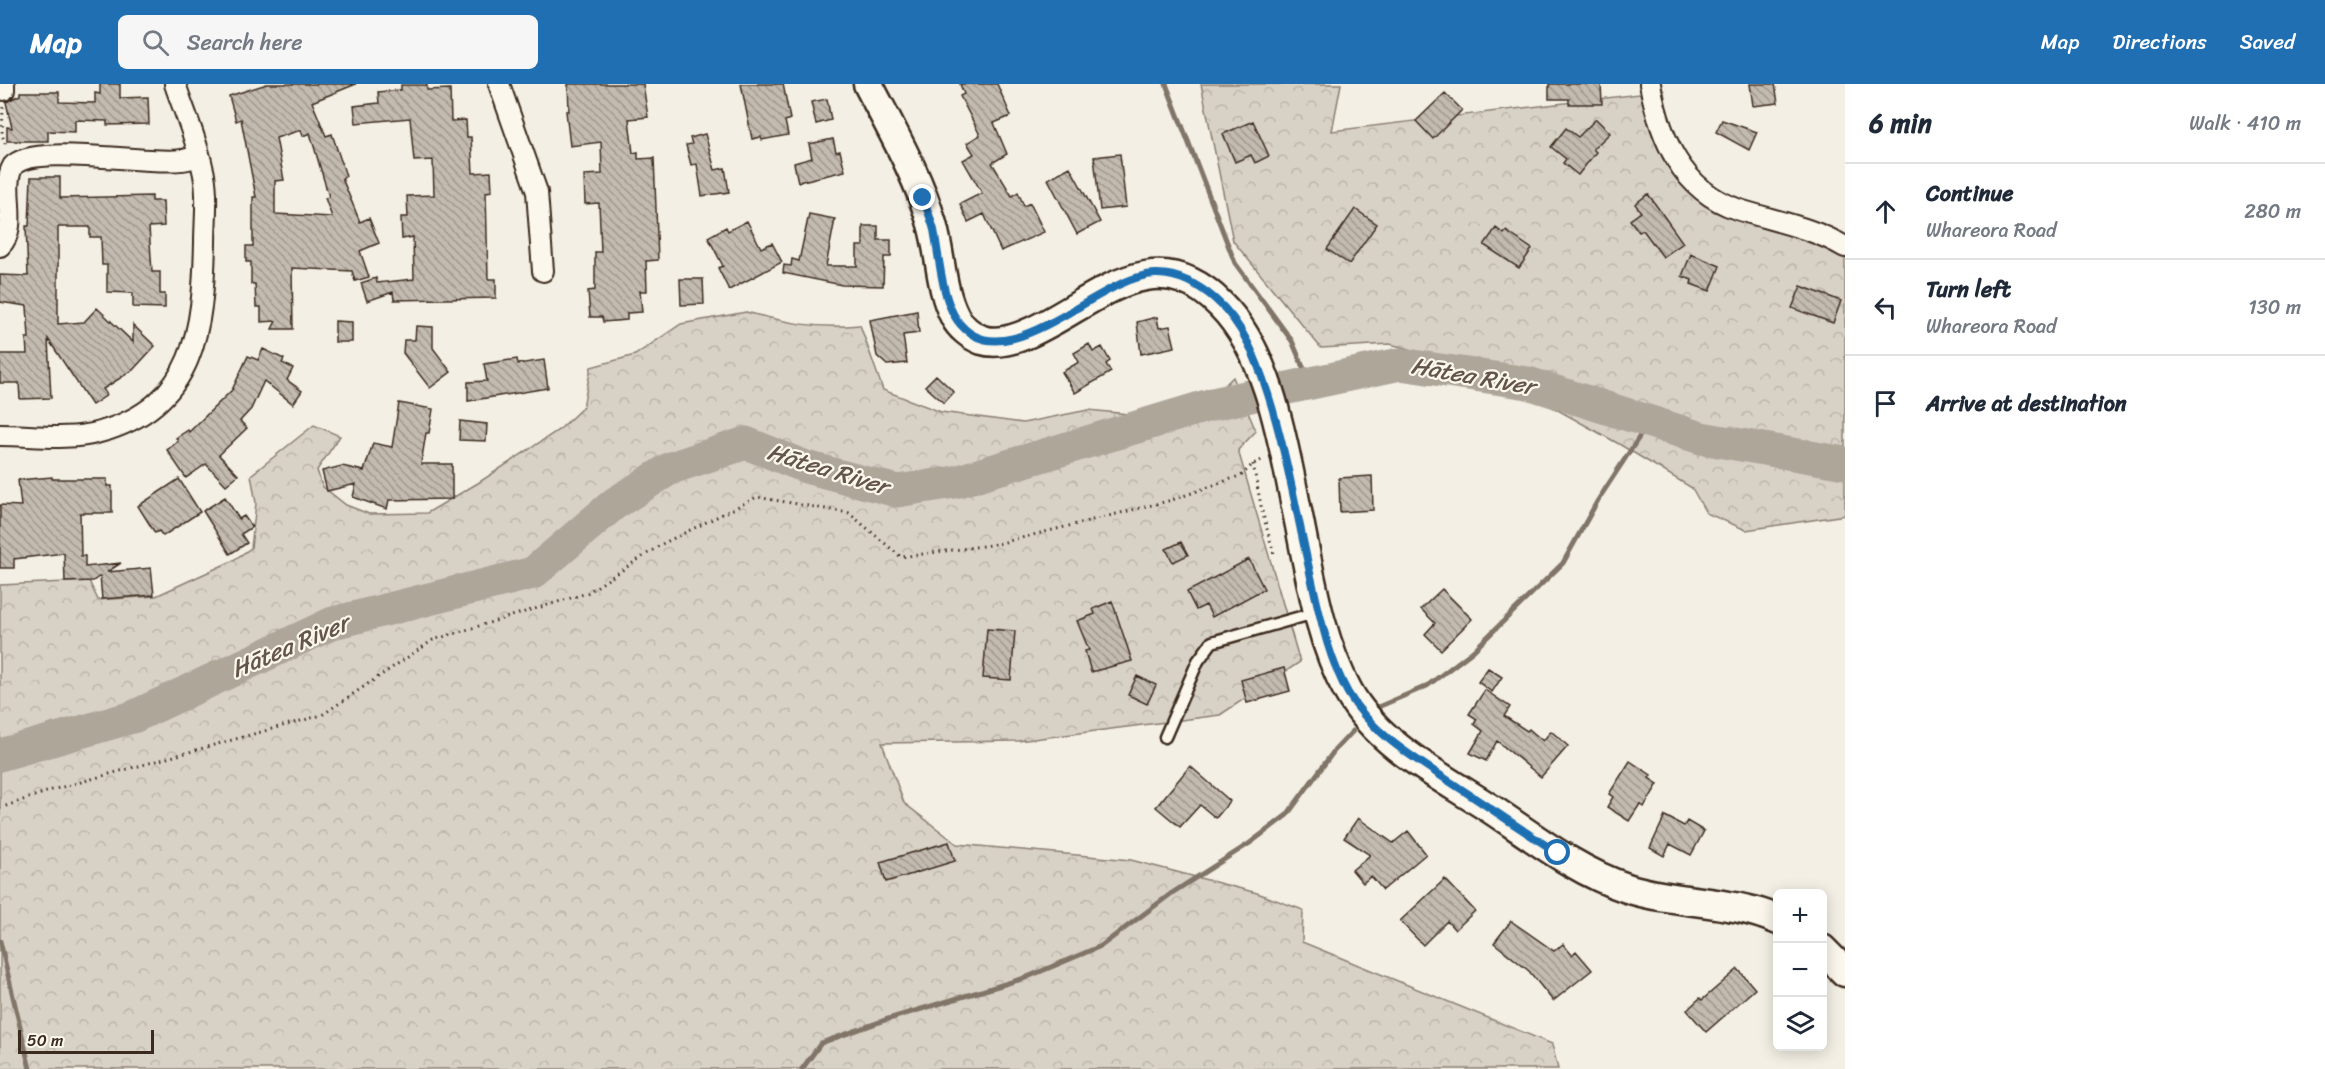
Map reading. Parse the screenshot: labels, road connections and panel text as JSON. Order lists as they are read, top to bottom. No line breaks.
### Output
{"water":["Hātea River"],"scale_bar":"50 m","page":{"header":"Map","search":"Search here","nav":["Map","Directions","Saved"],"heading":["6 min","Walk · 410 m"],"list":[["Continue","Whareora Road","280 m"],["Turn left","Whareora Road","130 m"],"Arrive at destination"],"map_buttons":["+","−"],"scale":"50 m"}}
